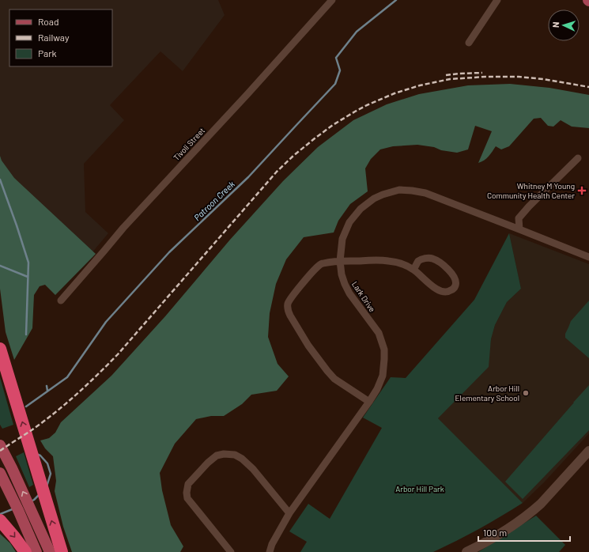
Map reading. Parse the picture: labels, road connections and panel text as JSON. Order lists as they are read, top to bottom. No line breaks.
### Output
{"streets":{"street":["Tivoli Street","Lark Drive"]},"water":["Patroon Creek"],"parks":["Arbor Hill Park"],"places":{"health":["Whitney M Young Community Health Center"],"other":["Arbor Hill Elementary School"]},"legend":["Road","Railway","Park"],"scale_bar":"100 m","north":"left"}
